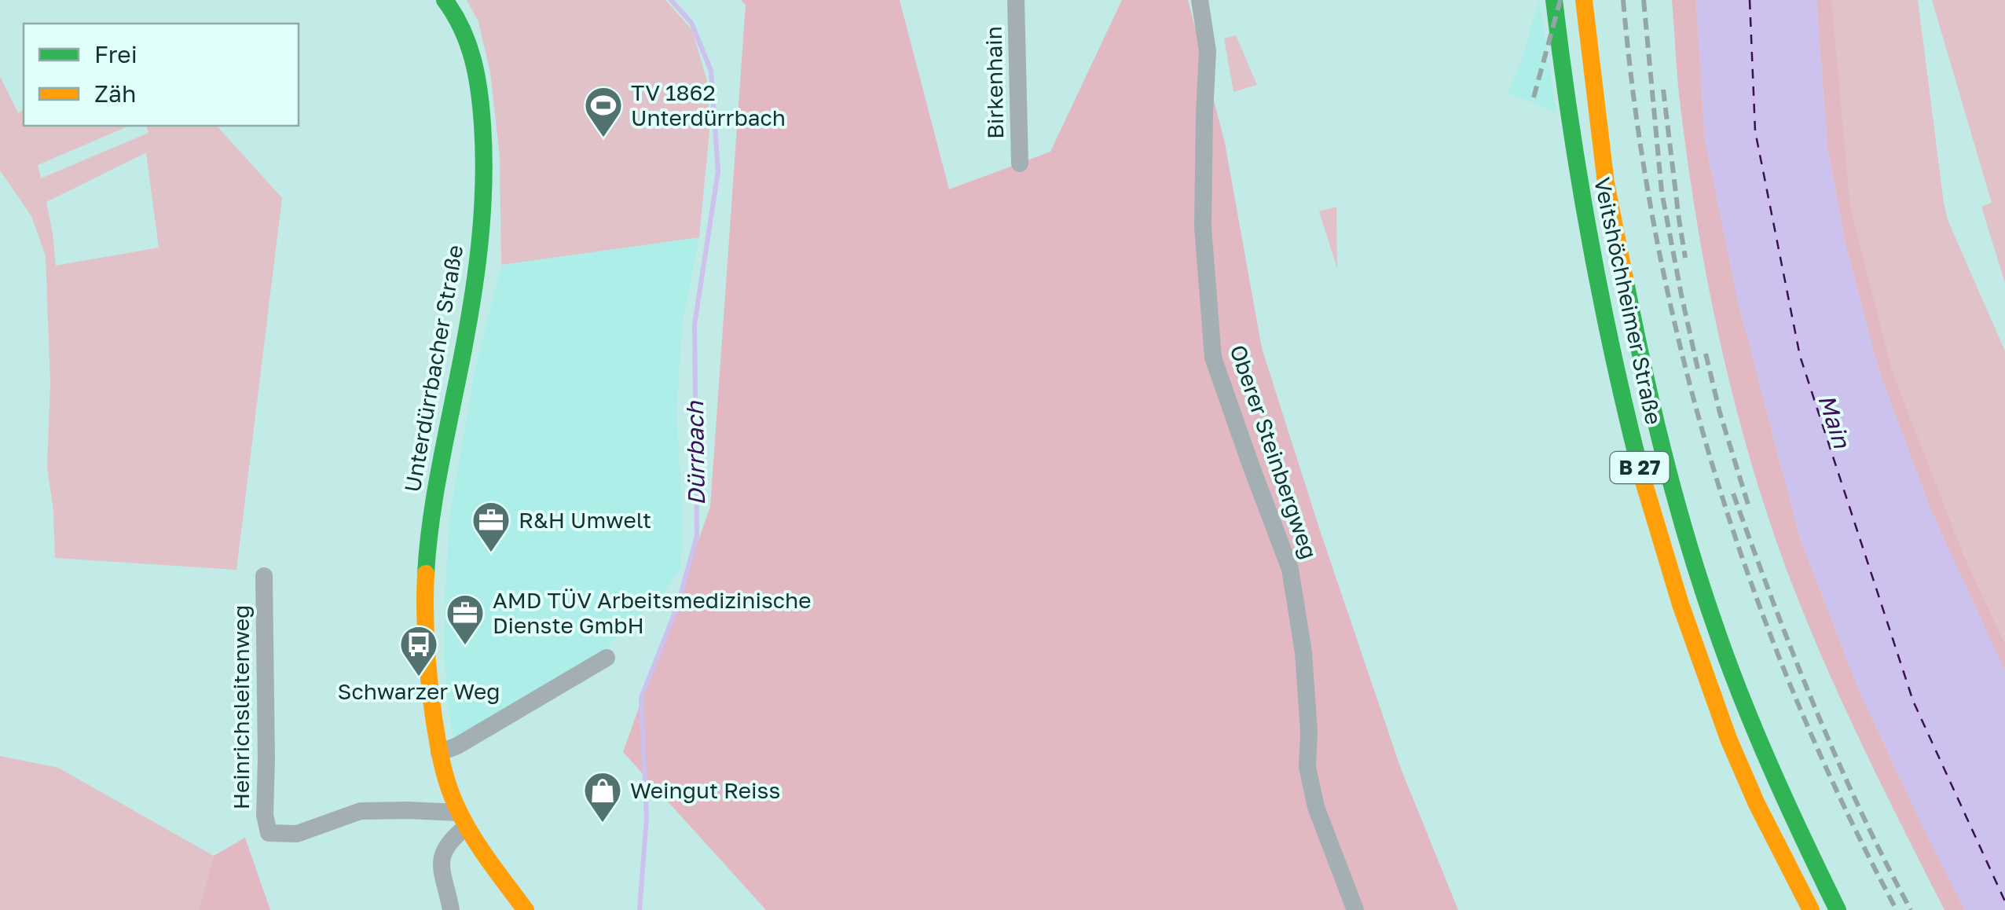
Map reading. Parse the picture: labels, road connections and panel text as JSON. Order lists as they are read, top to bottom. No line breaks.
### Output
{"streets":{"main road":["Veitshöchheimer Straße","Unterdürrbacher Straße","B 27"],"street":["Birkenhain","Oberer Steinbergweg","Heinrichsleitenweg"]},"crossings":[["Unterdürrbacher Straße","Heinrichsleitenweg"]],"water":["Main","Dürrbach"],"places":{"sports":["TV 1862 Unterdürrbach"],"office":["R&H Umwelt","AMD TÜV Arbeitsmedizinische Dienste GmbH"],"bus stop":["Schwarzer Weg"],"shop":["Weingut Reiss"]},"legend":["Frei","Zäh"]}
